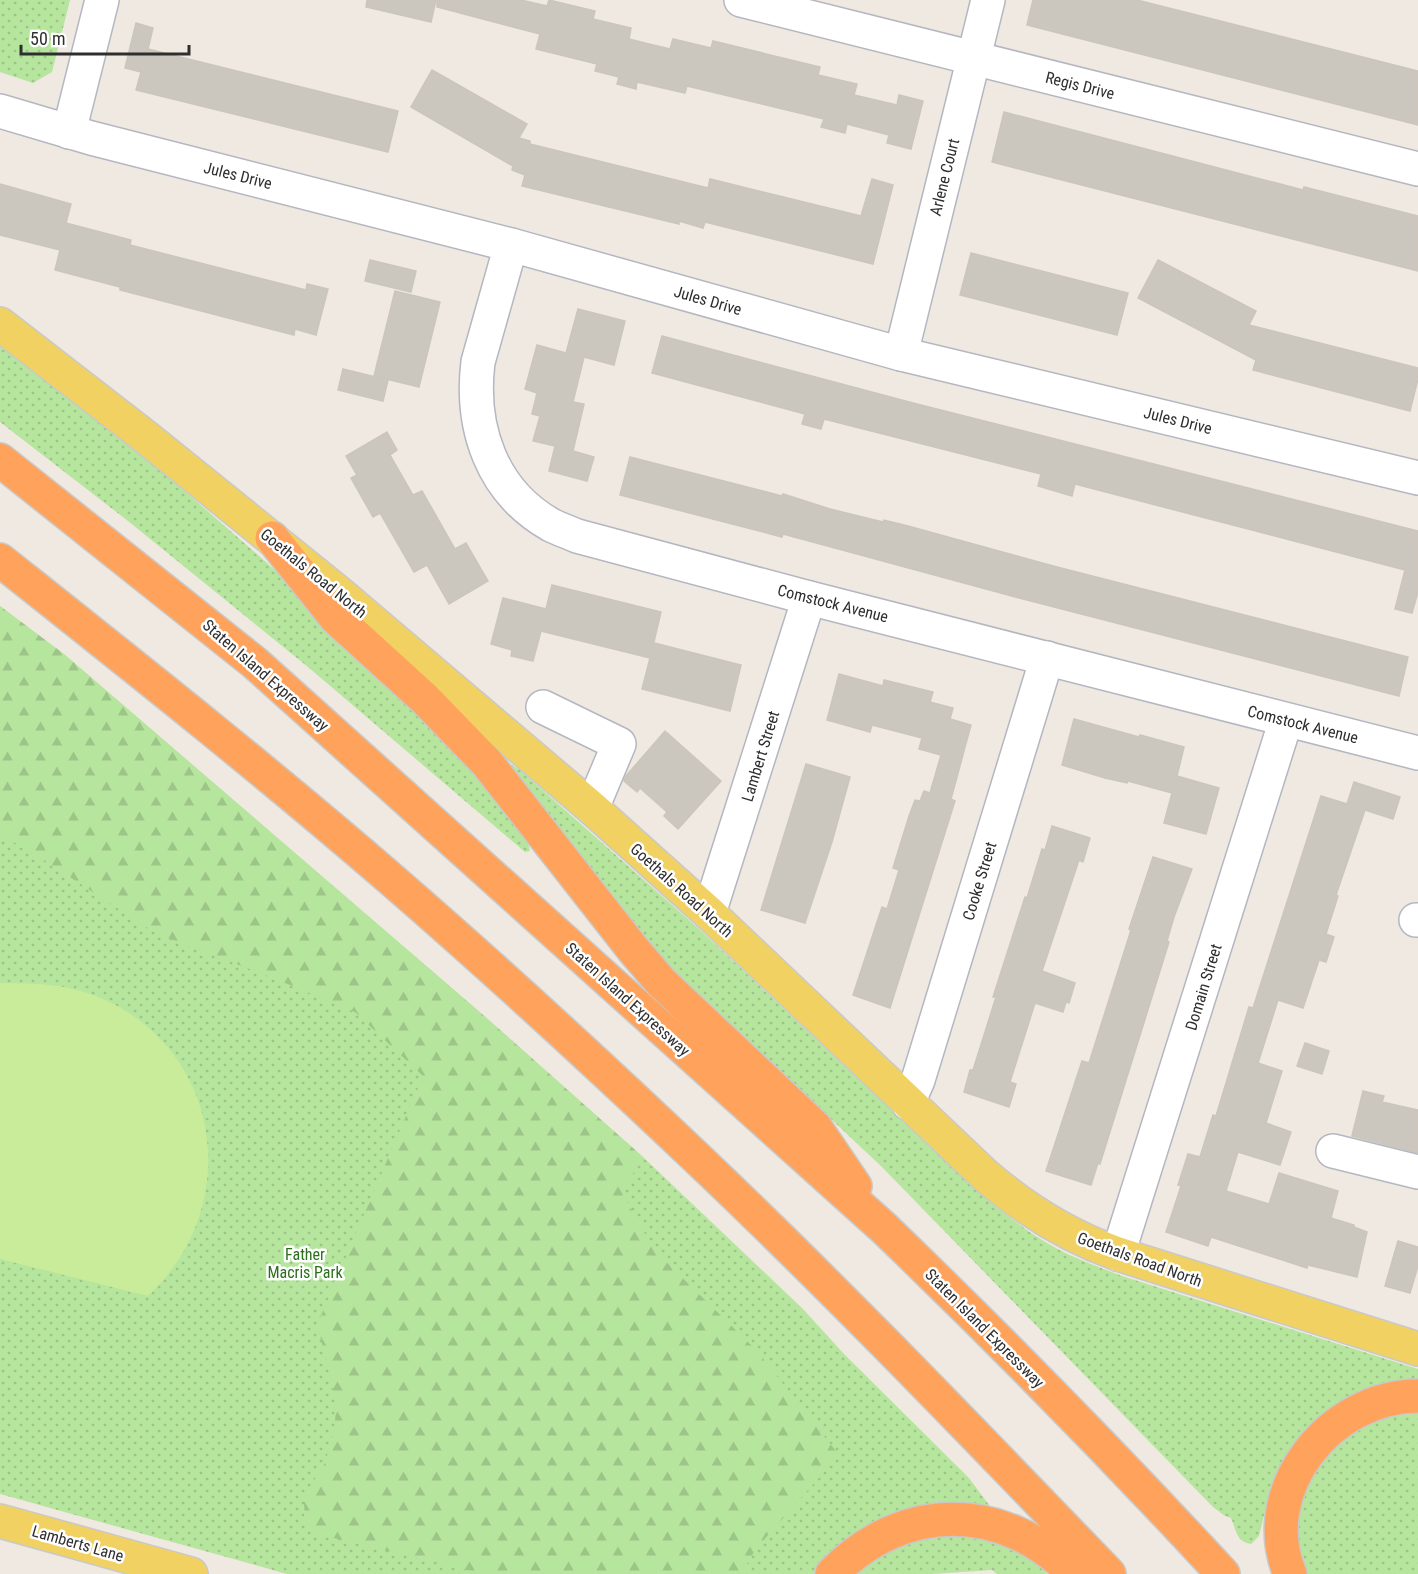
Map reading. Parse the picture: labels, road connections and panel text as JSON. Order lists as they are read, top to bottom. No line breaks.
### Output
{"streets":{"highway":["Staten Island Expressway"],"main road":["Goethals Road North","Lamberts Lane"],"street":["Regis Drive","Jules Drive","Arlene Court","Comstock Avenue","Lambert Street","Cooke Street","Domain Street"]},"crossings":[["Regis Drive","Arlene Court"],["Jules Drive","Arlene Court"],["Jules Drive","Comstock Avenue"],["Goethals Road North","Lambert Street"],["Goethals Road North","Cooke Street"],["Goethals Road North","Domain Street"],["Comstock Avenue","Lambert Street"],["Comstock Avenue","Cooke Street"],["Comstock Avenue","Domain Street"]],"parks":["Father Macris Park"],"scale_bar":"50 m"}
